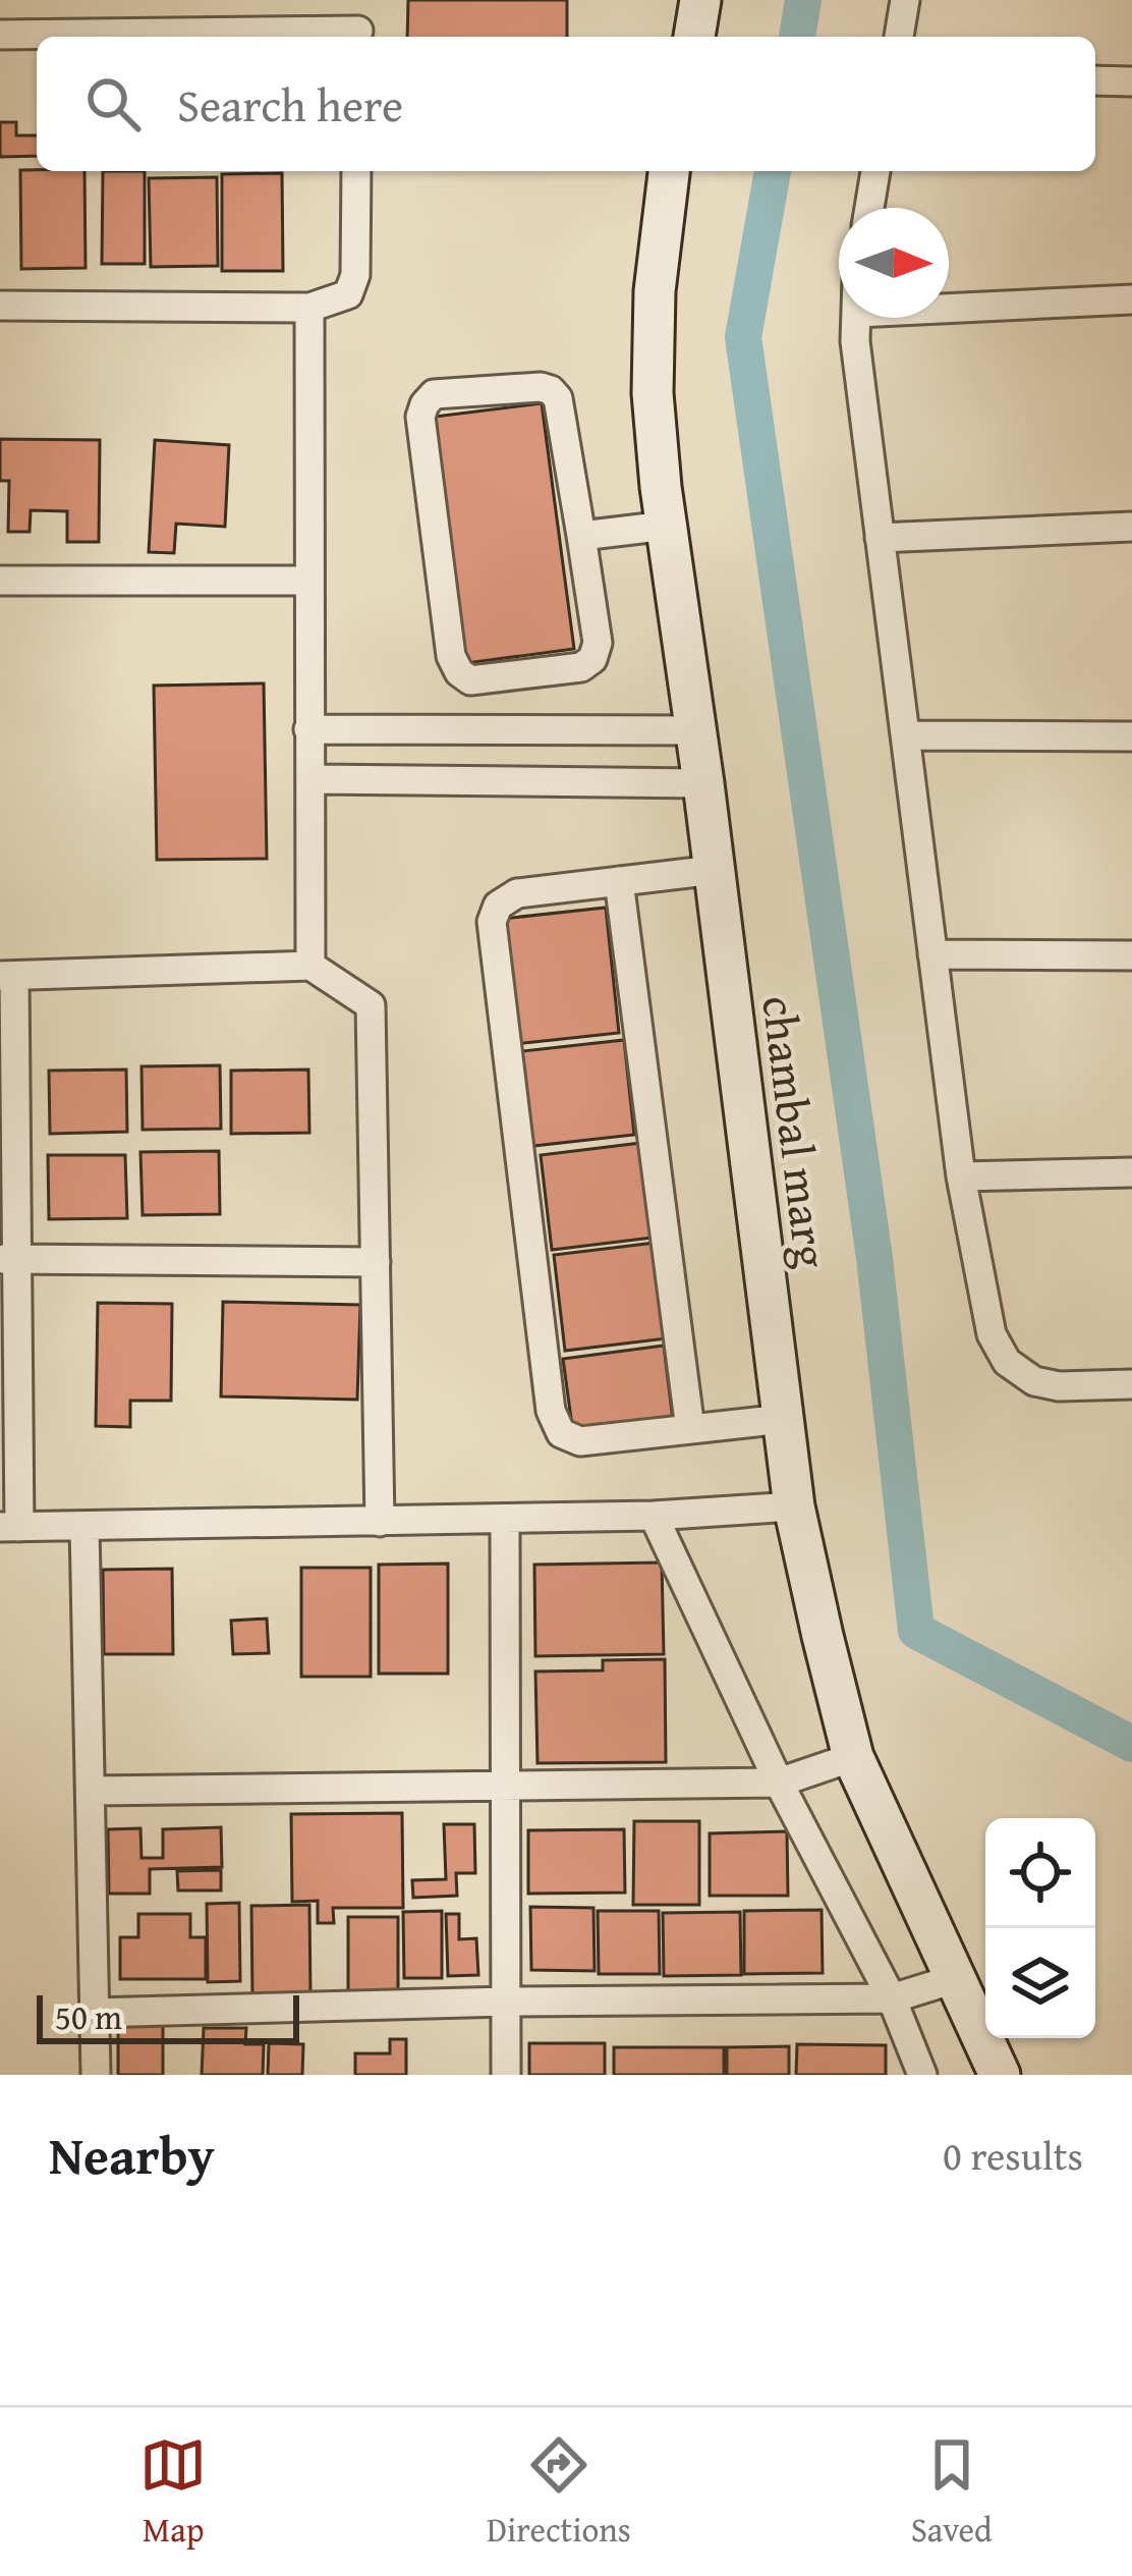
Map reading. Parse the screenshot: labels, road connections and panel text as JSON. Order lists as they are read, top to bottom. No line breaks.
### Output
{"streets":{"street":["chambal marg"]},"scale_bar":"50 m","north":"right","page":{"search":"Search here","scale":"50 m","heading":["Nearby","0 results"],"nav":["Map","Directions","Saved"]}}
